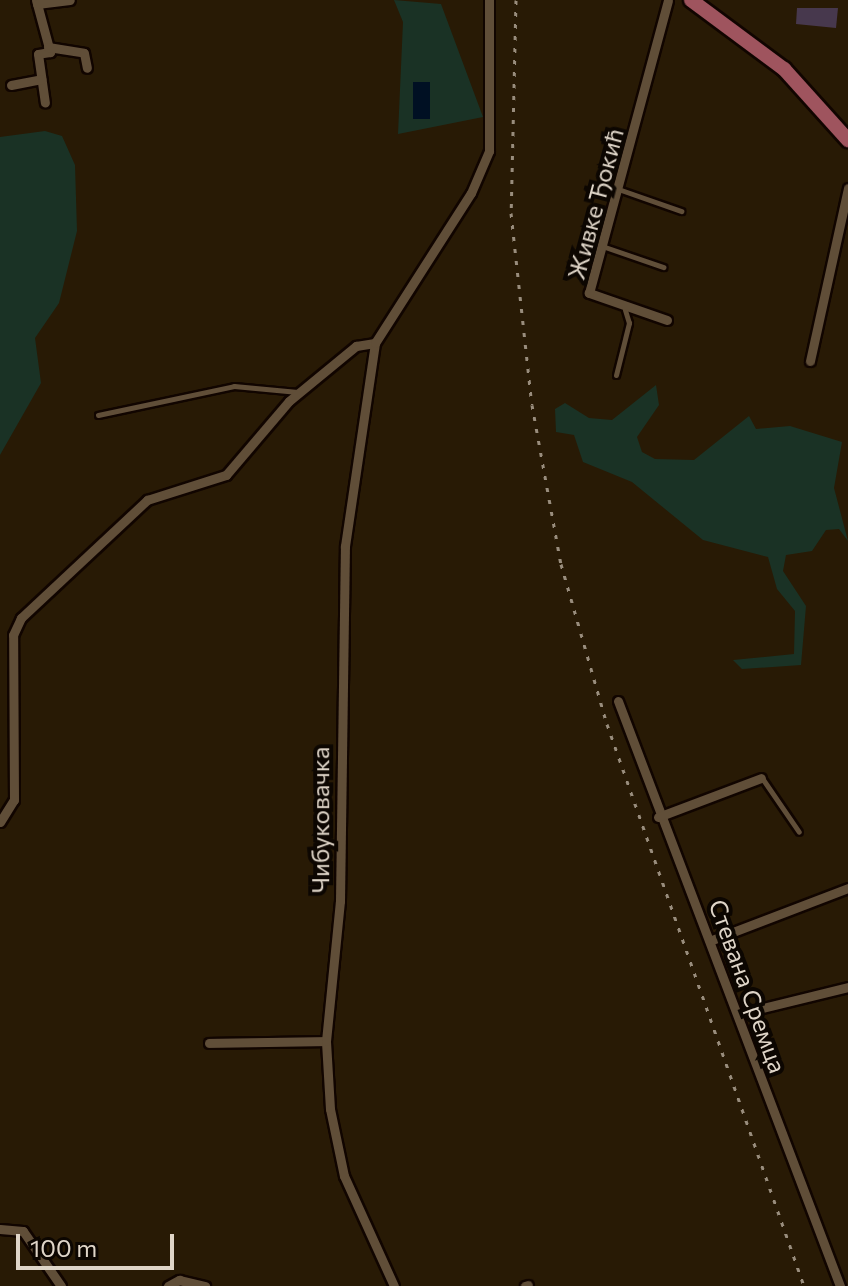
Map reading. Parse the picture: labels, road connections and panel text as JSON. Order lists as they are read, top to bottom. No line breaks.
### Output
{"streets":{"street":["Живке Ђокић","Чибуковачка","Стевана Сремца"]},"scale_bar":"100 m"}
